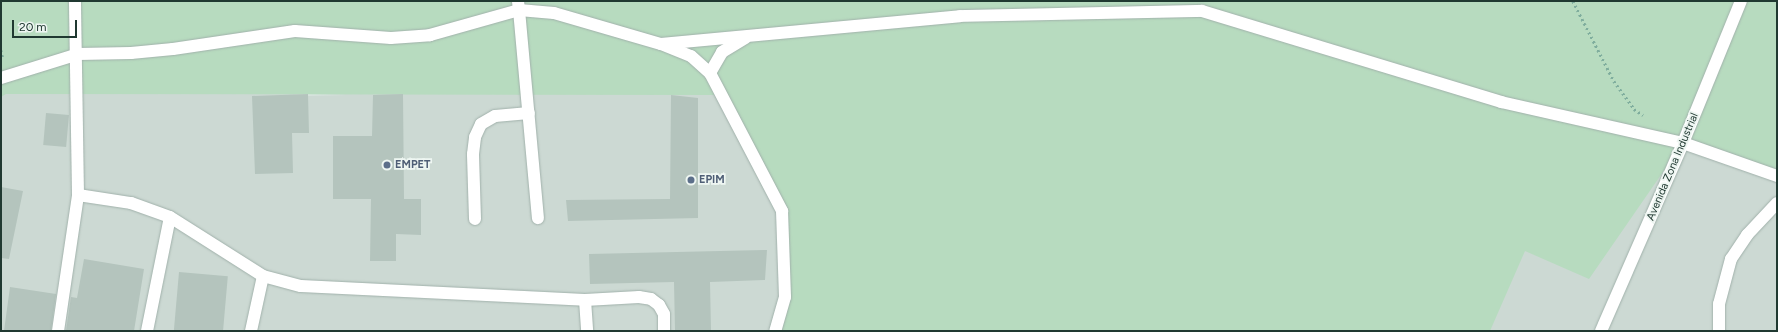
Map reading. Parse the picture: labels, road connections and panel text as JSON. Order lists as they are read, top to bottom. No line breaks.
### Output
{"streets":{"street":["Avenida Zona Industrial"]},"places":["EMPET","EPIM"],"scale_bar":"20 m"}
